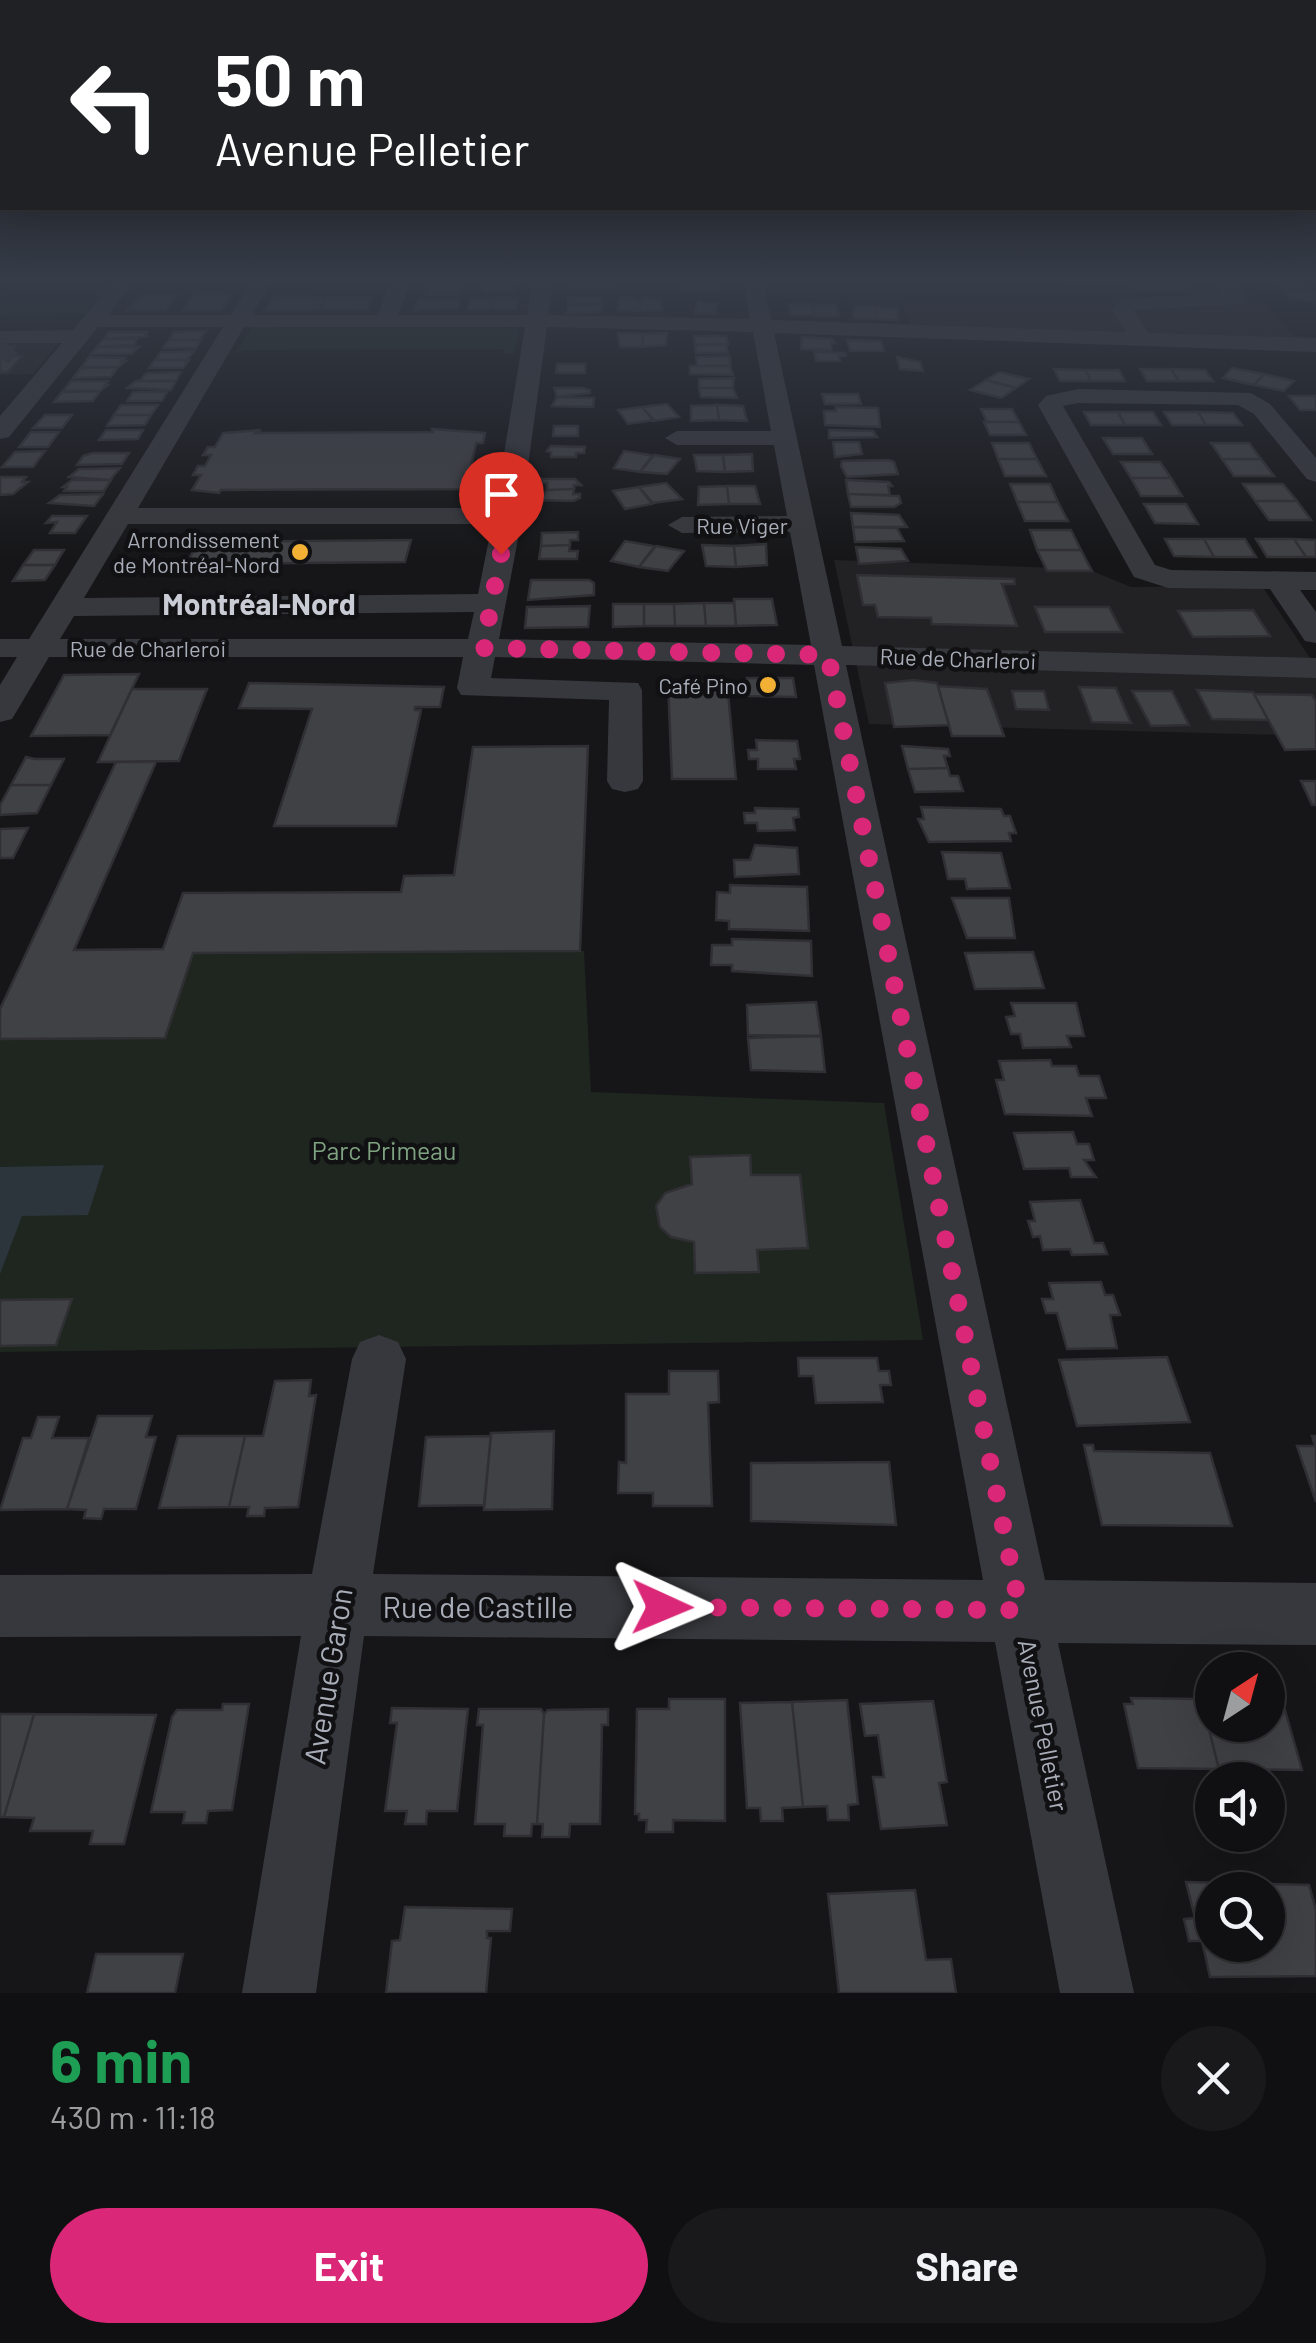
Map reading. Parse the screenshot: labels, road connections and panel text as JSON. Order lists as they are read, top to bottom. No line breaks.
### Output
{"streets":{"street":["Rue Viger","Rue de Charleroi","Rue de Castille","Avenue Garon","Avenue Pelletier"]},"crossings":[["Rue Viger","Avenue Pelletier"],["Rue de Charleroi","Avenue Pelletier"],["Rue de Castille","Avenue Garon"],["Rue de Castille","Avenue Pelletier"]],"districts":["Montréal-Nord"],"parks":["Parc Primeau"],"places":["Arrondissement de Montréal-Nord","Café Pino"],"north":"top right","page":{"turn":["50 m","Avenue Pelletier"],"heading":["6 min","430 m · 11:18"],"buttons":["Exit","Share"]}}
